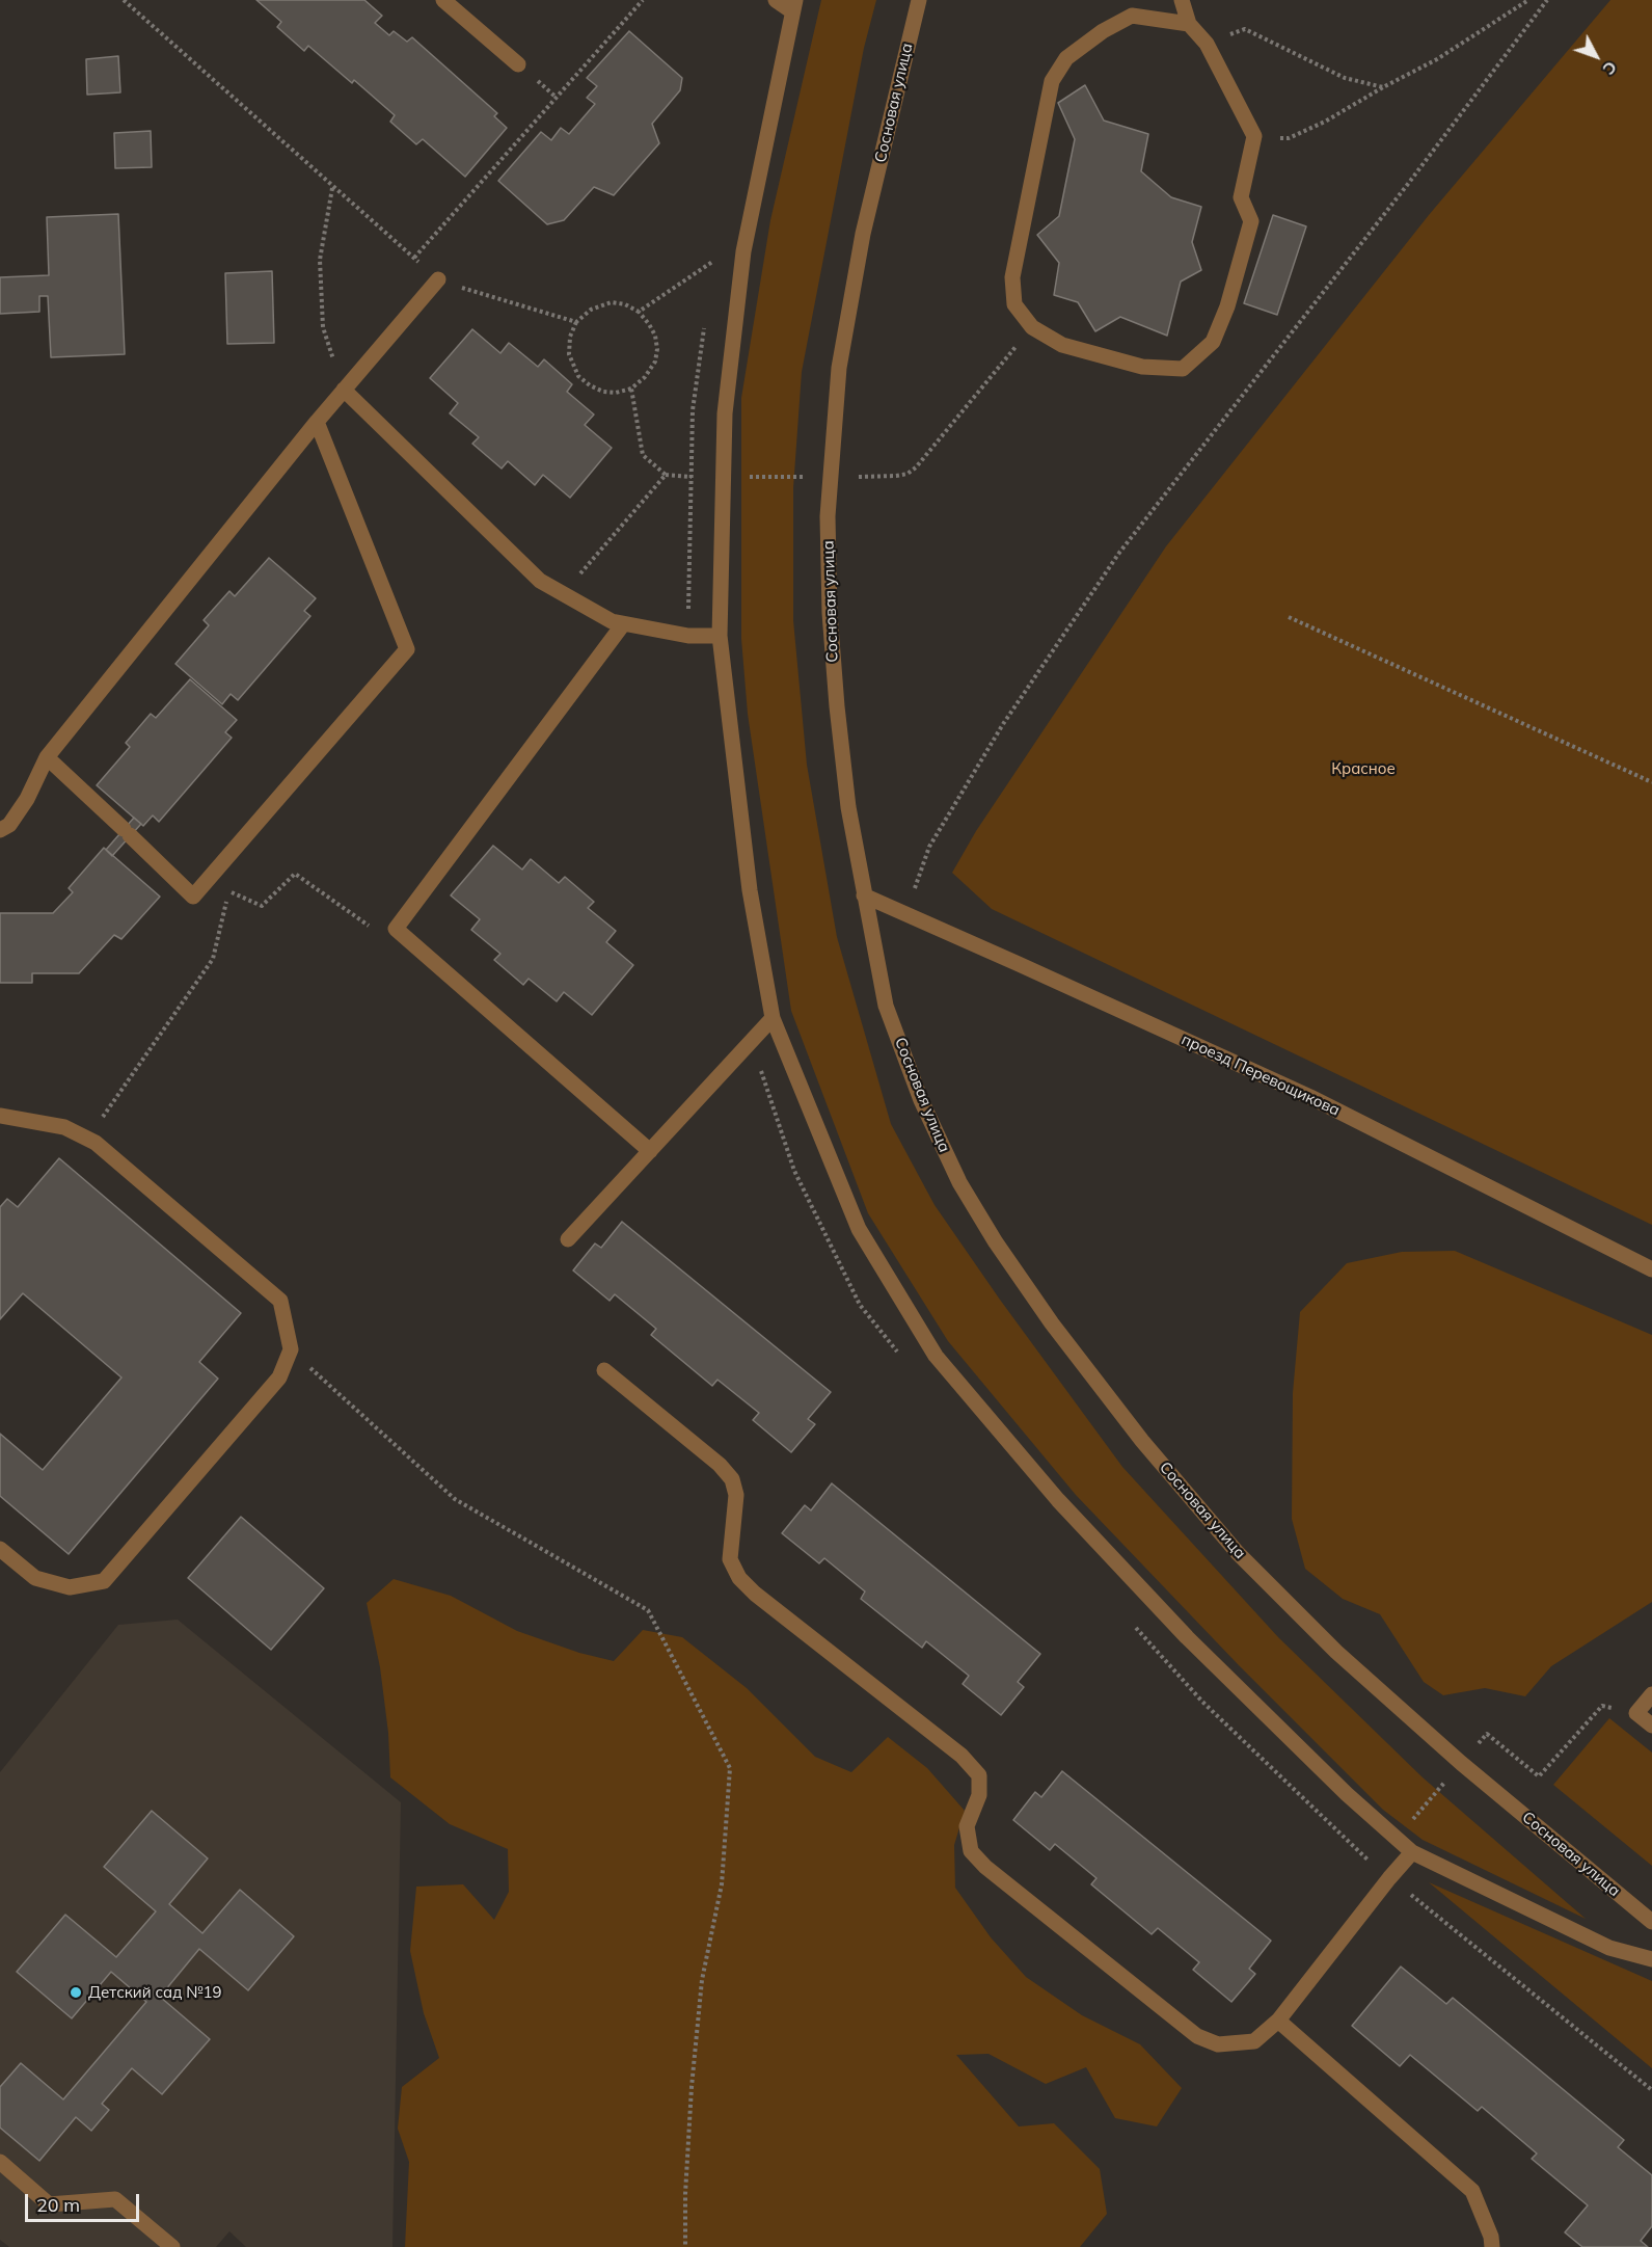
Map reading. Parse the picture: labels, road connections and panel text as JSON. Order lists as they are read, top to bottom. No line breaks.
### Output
{"streets":{"street":["Сосновая улица","проезд Перевощикова"]},"crossings":[["Сосновая улица","проезд Перевощикова"]],"parks":["Красное"],"places":["Детский сад №19"],"scale_bar":"20 m","north":"bottom right"}
